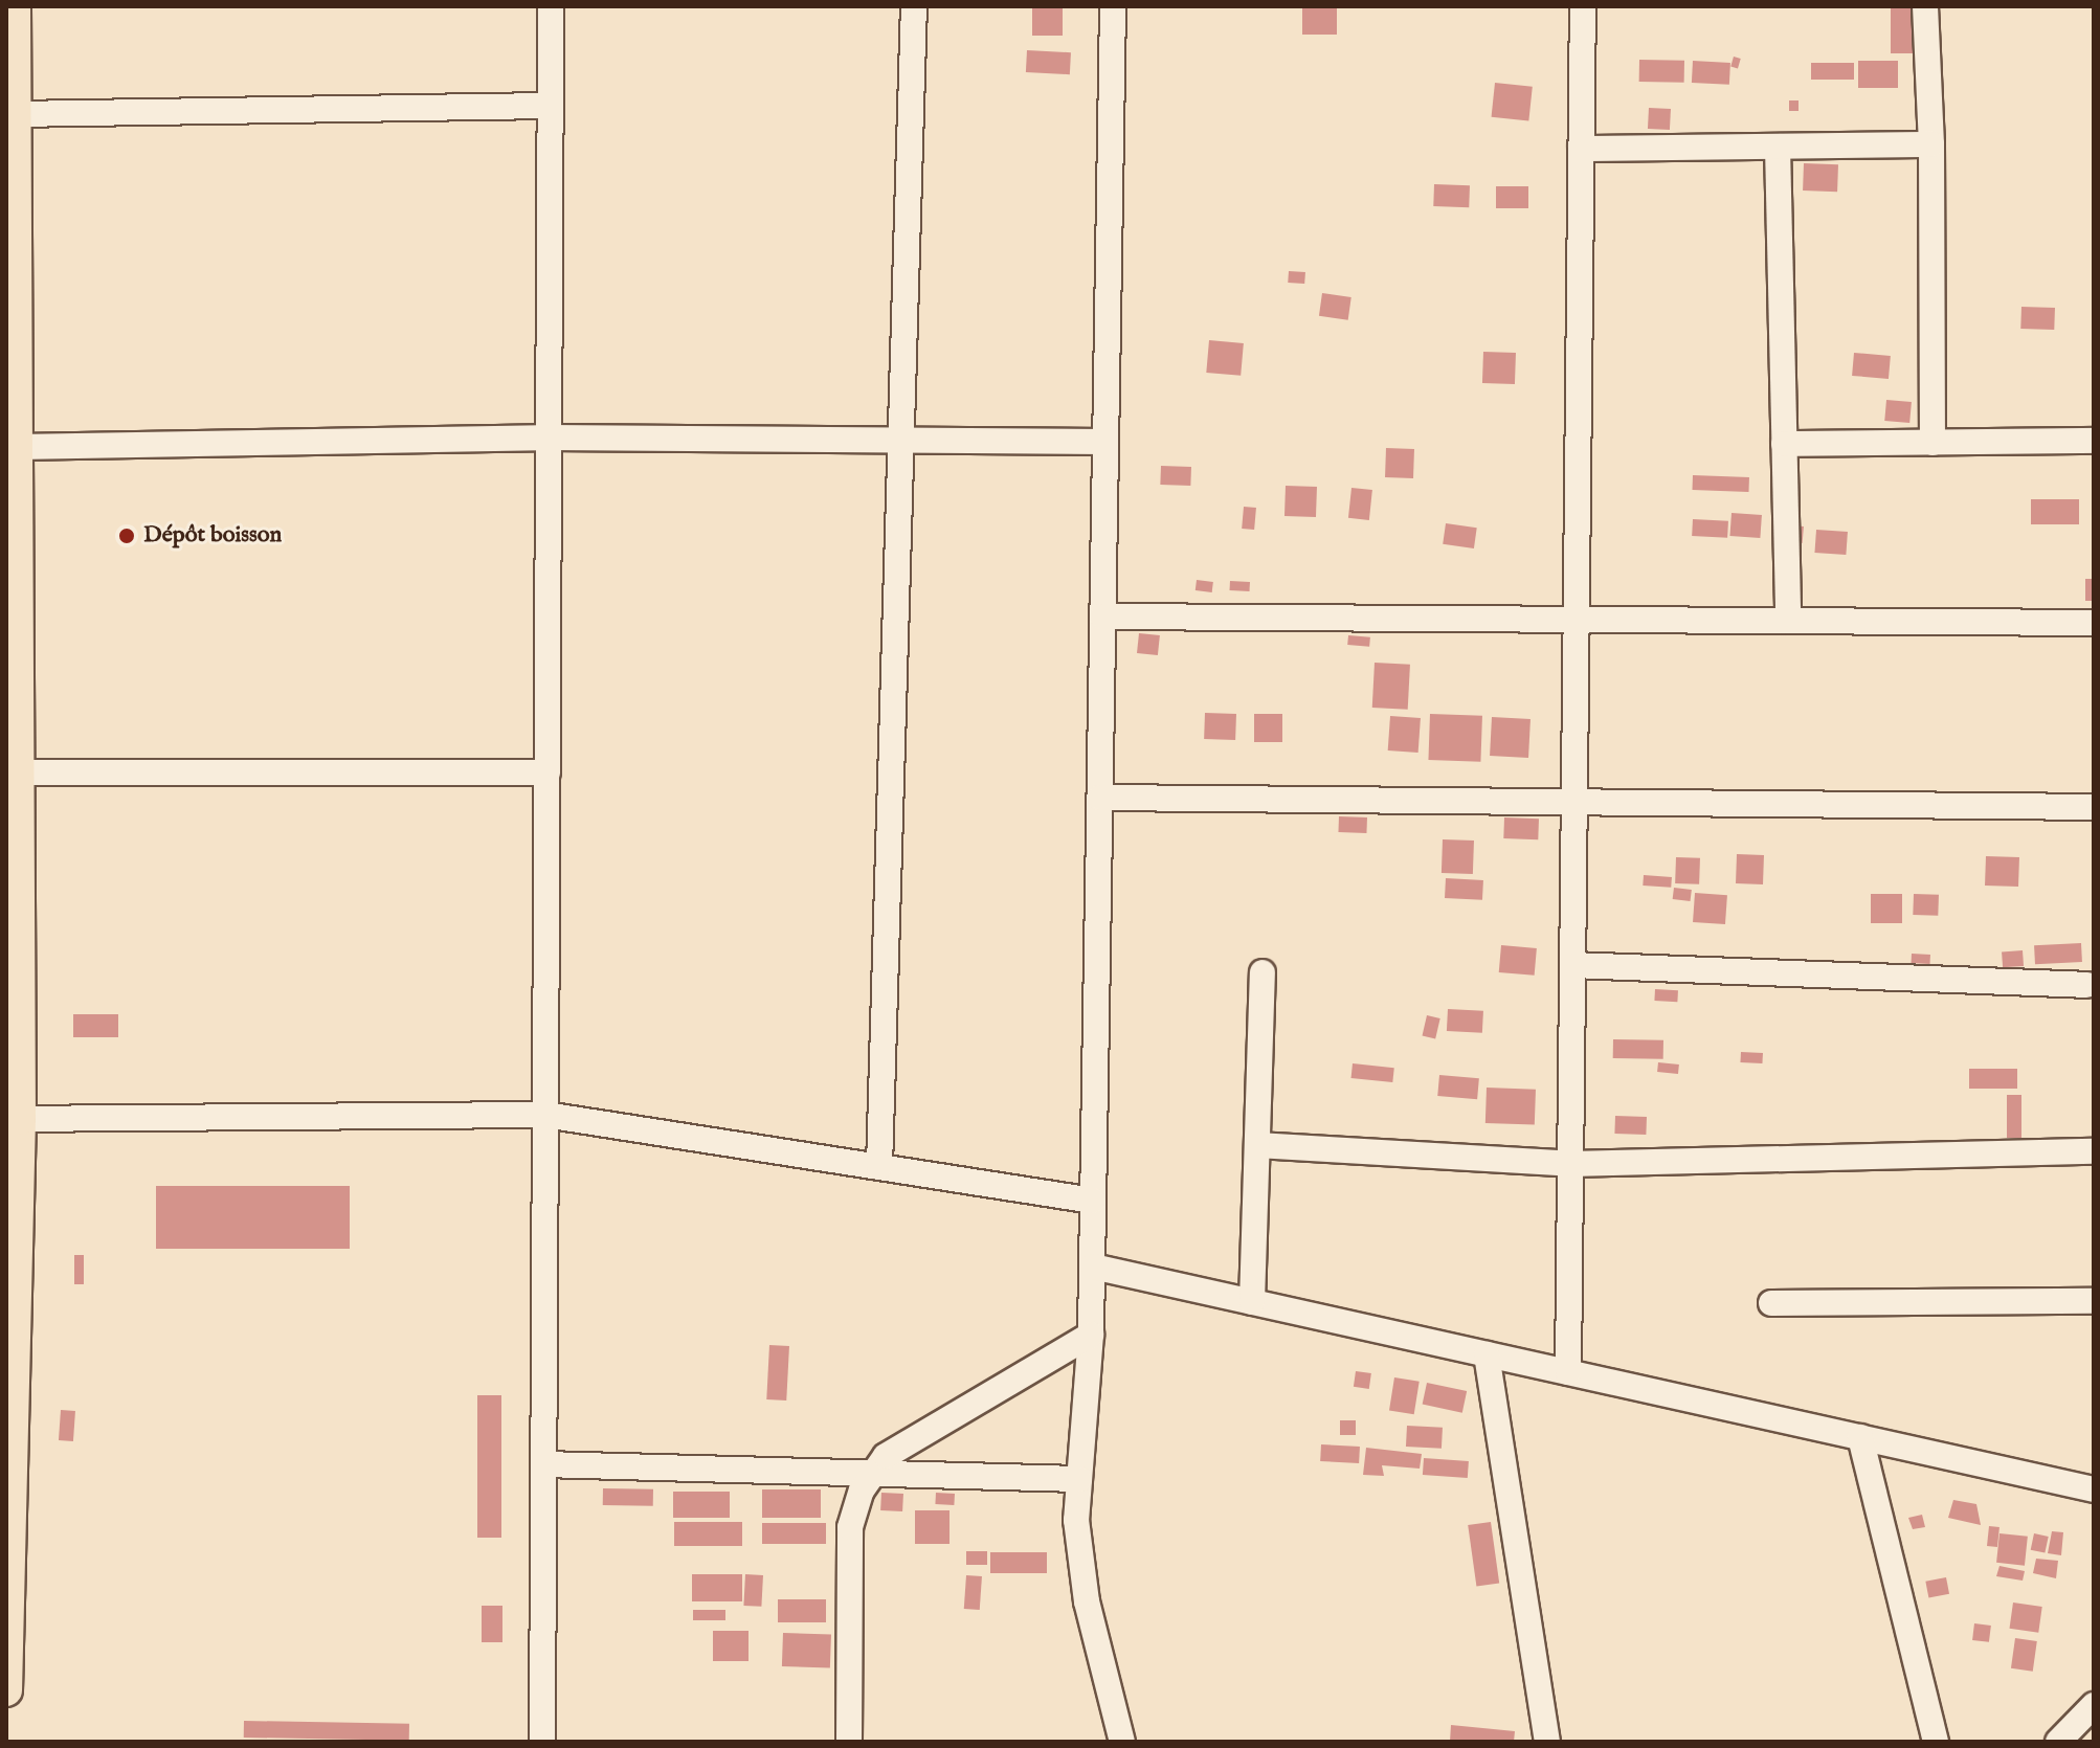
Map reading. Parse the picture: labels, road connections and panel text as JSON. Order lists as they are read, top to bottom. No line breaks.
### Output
{"places":["Dépôt boisson"]}
